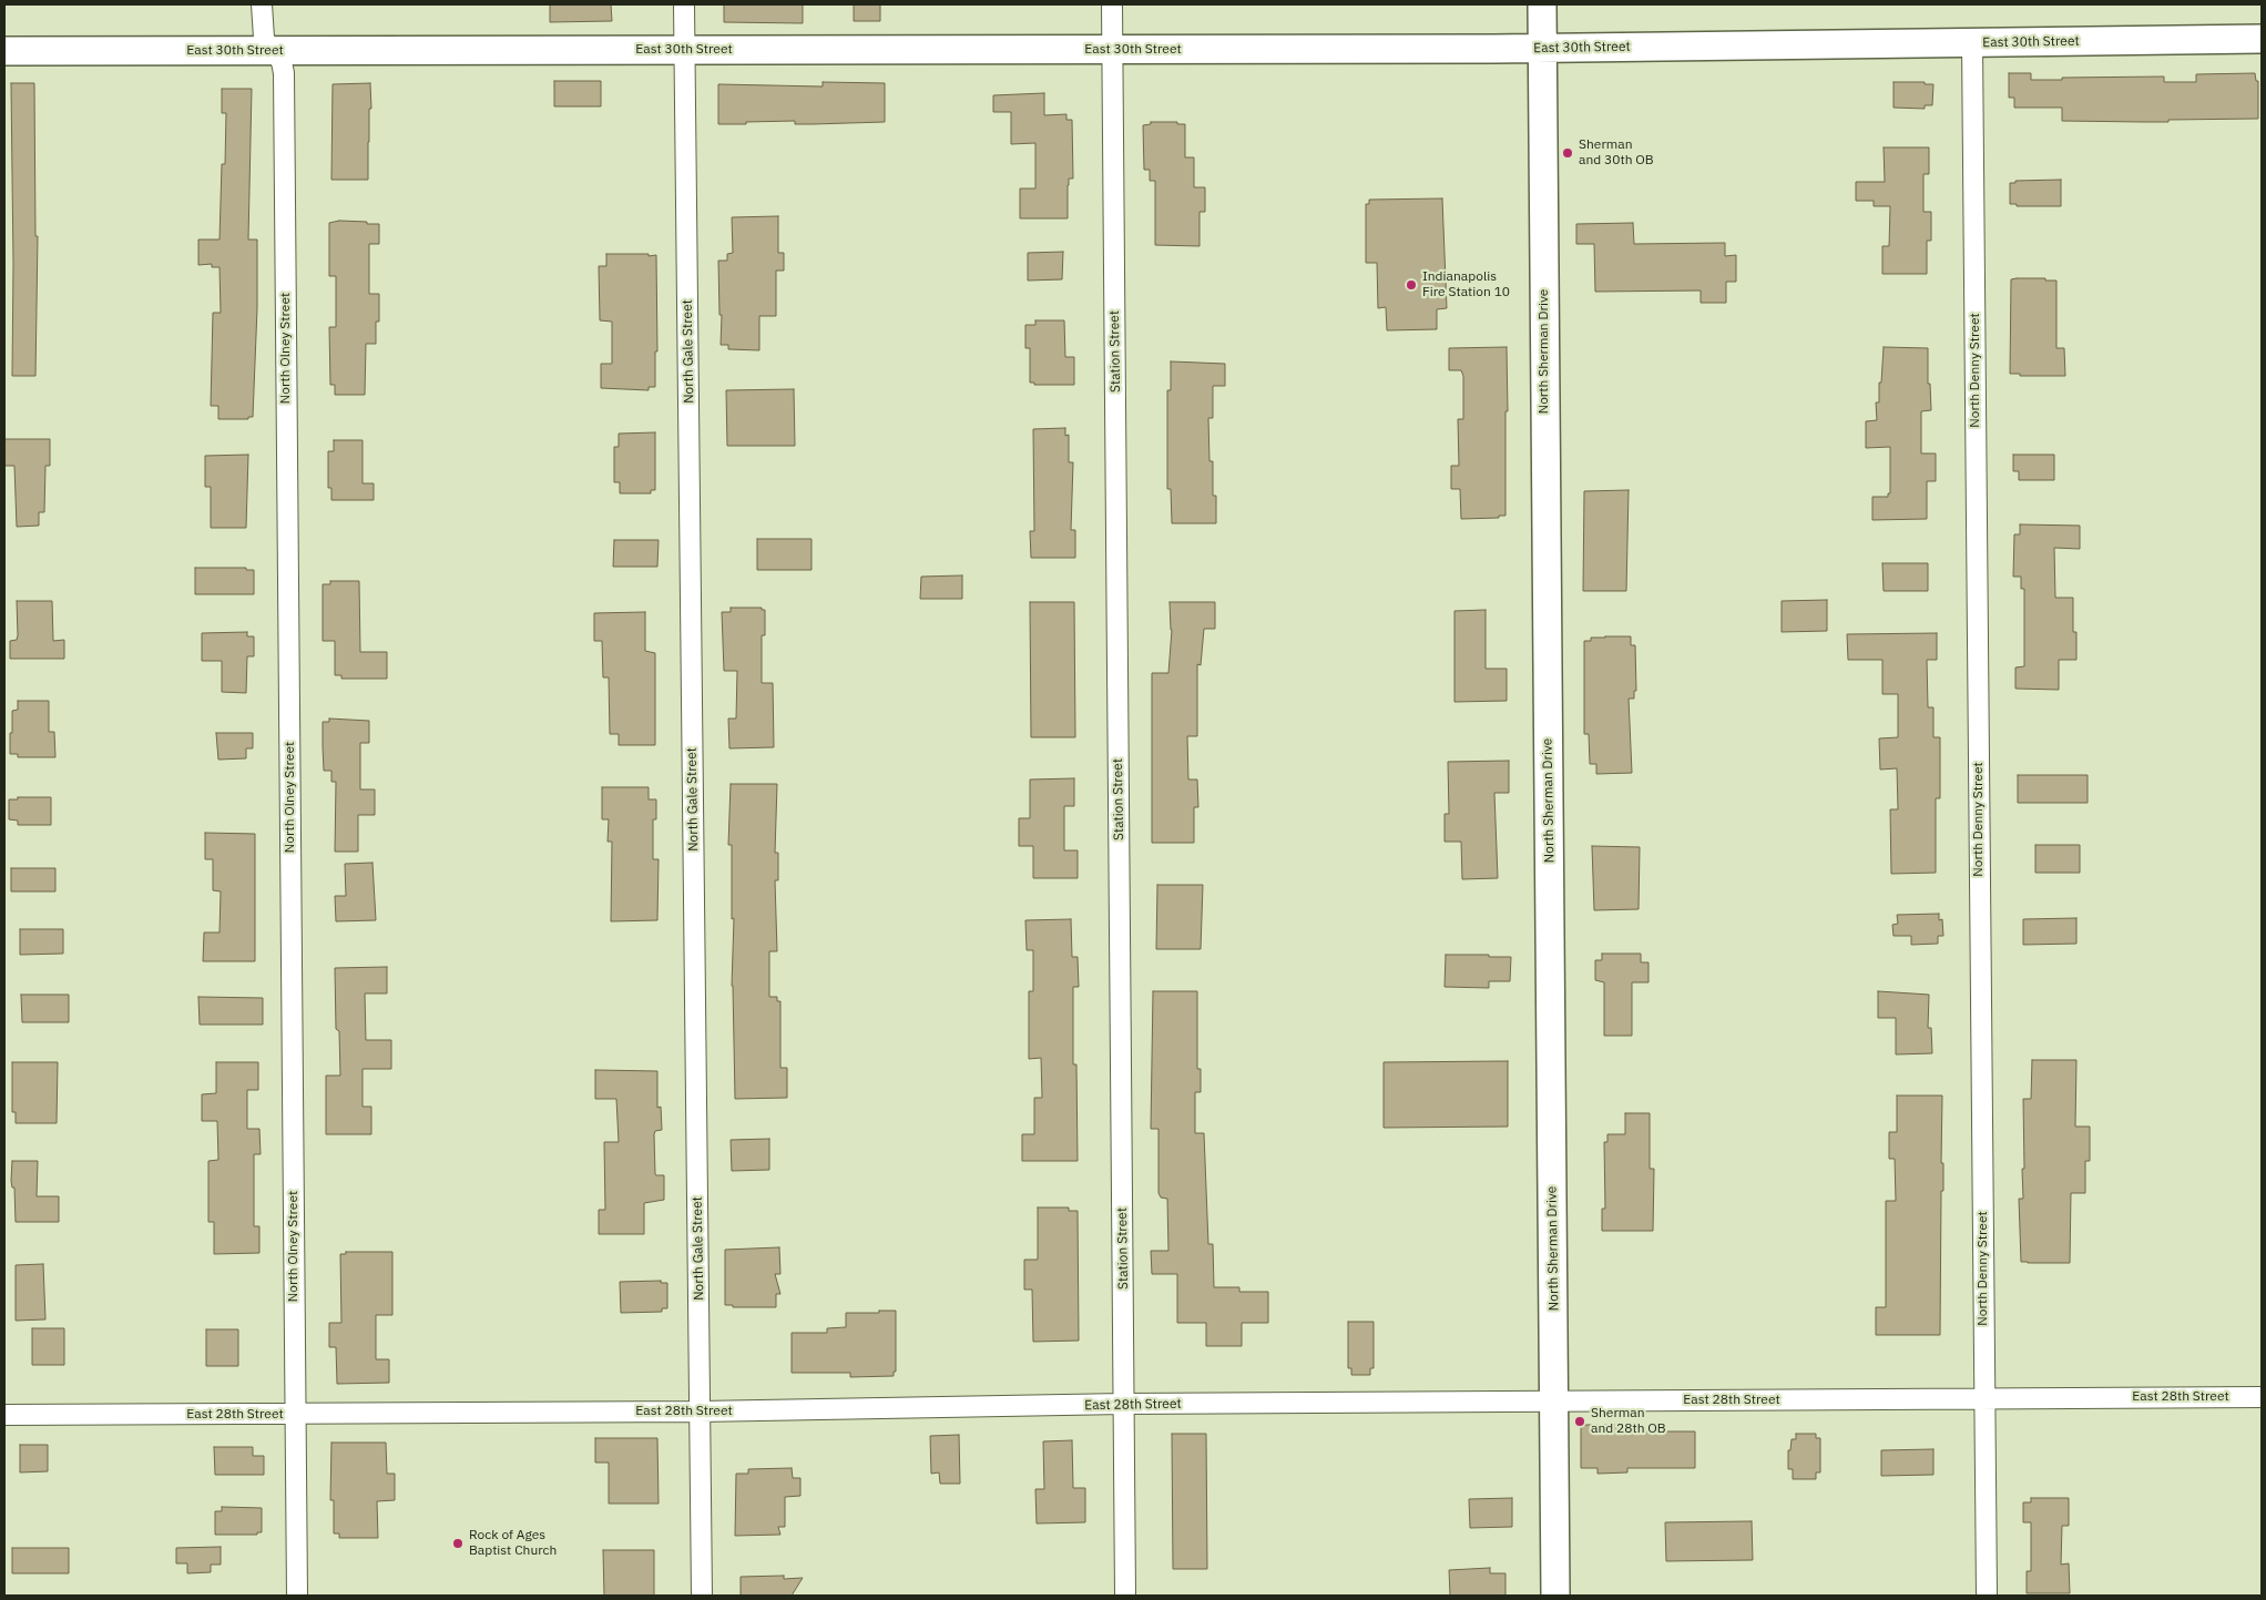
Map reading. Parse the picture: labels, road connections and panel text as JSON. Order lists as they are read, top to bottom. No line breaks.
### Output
{"streets":{"main road":["East 30th Street","North Sherman Drive"],"street":["North Olney Street","North Gale Street","Station Street","North Denny Street","East 28th Street"]},"crossings":[["East 30th Street","North Olney Street"],["East 30th Street","North Gale Street"],["East 30th Street","Station Street"],["East 30th Street","North Sherman Drive"],["East 30th Street","North Denny Street"],["North Olney Street","East 28th Street"],["North Gale Street","East 28th Street"],["Station Street","East 28th Street"],["North Sherman Drive","East 28th Street"],["North Denny Street","East 28th Street"]],"places":["Sherman and 30th OB","Indianapolis Fire Station 10","Sherman and 28th OB","Rock of Ages Baptist Church"]}
